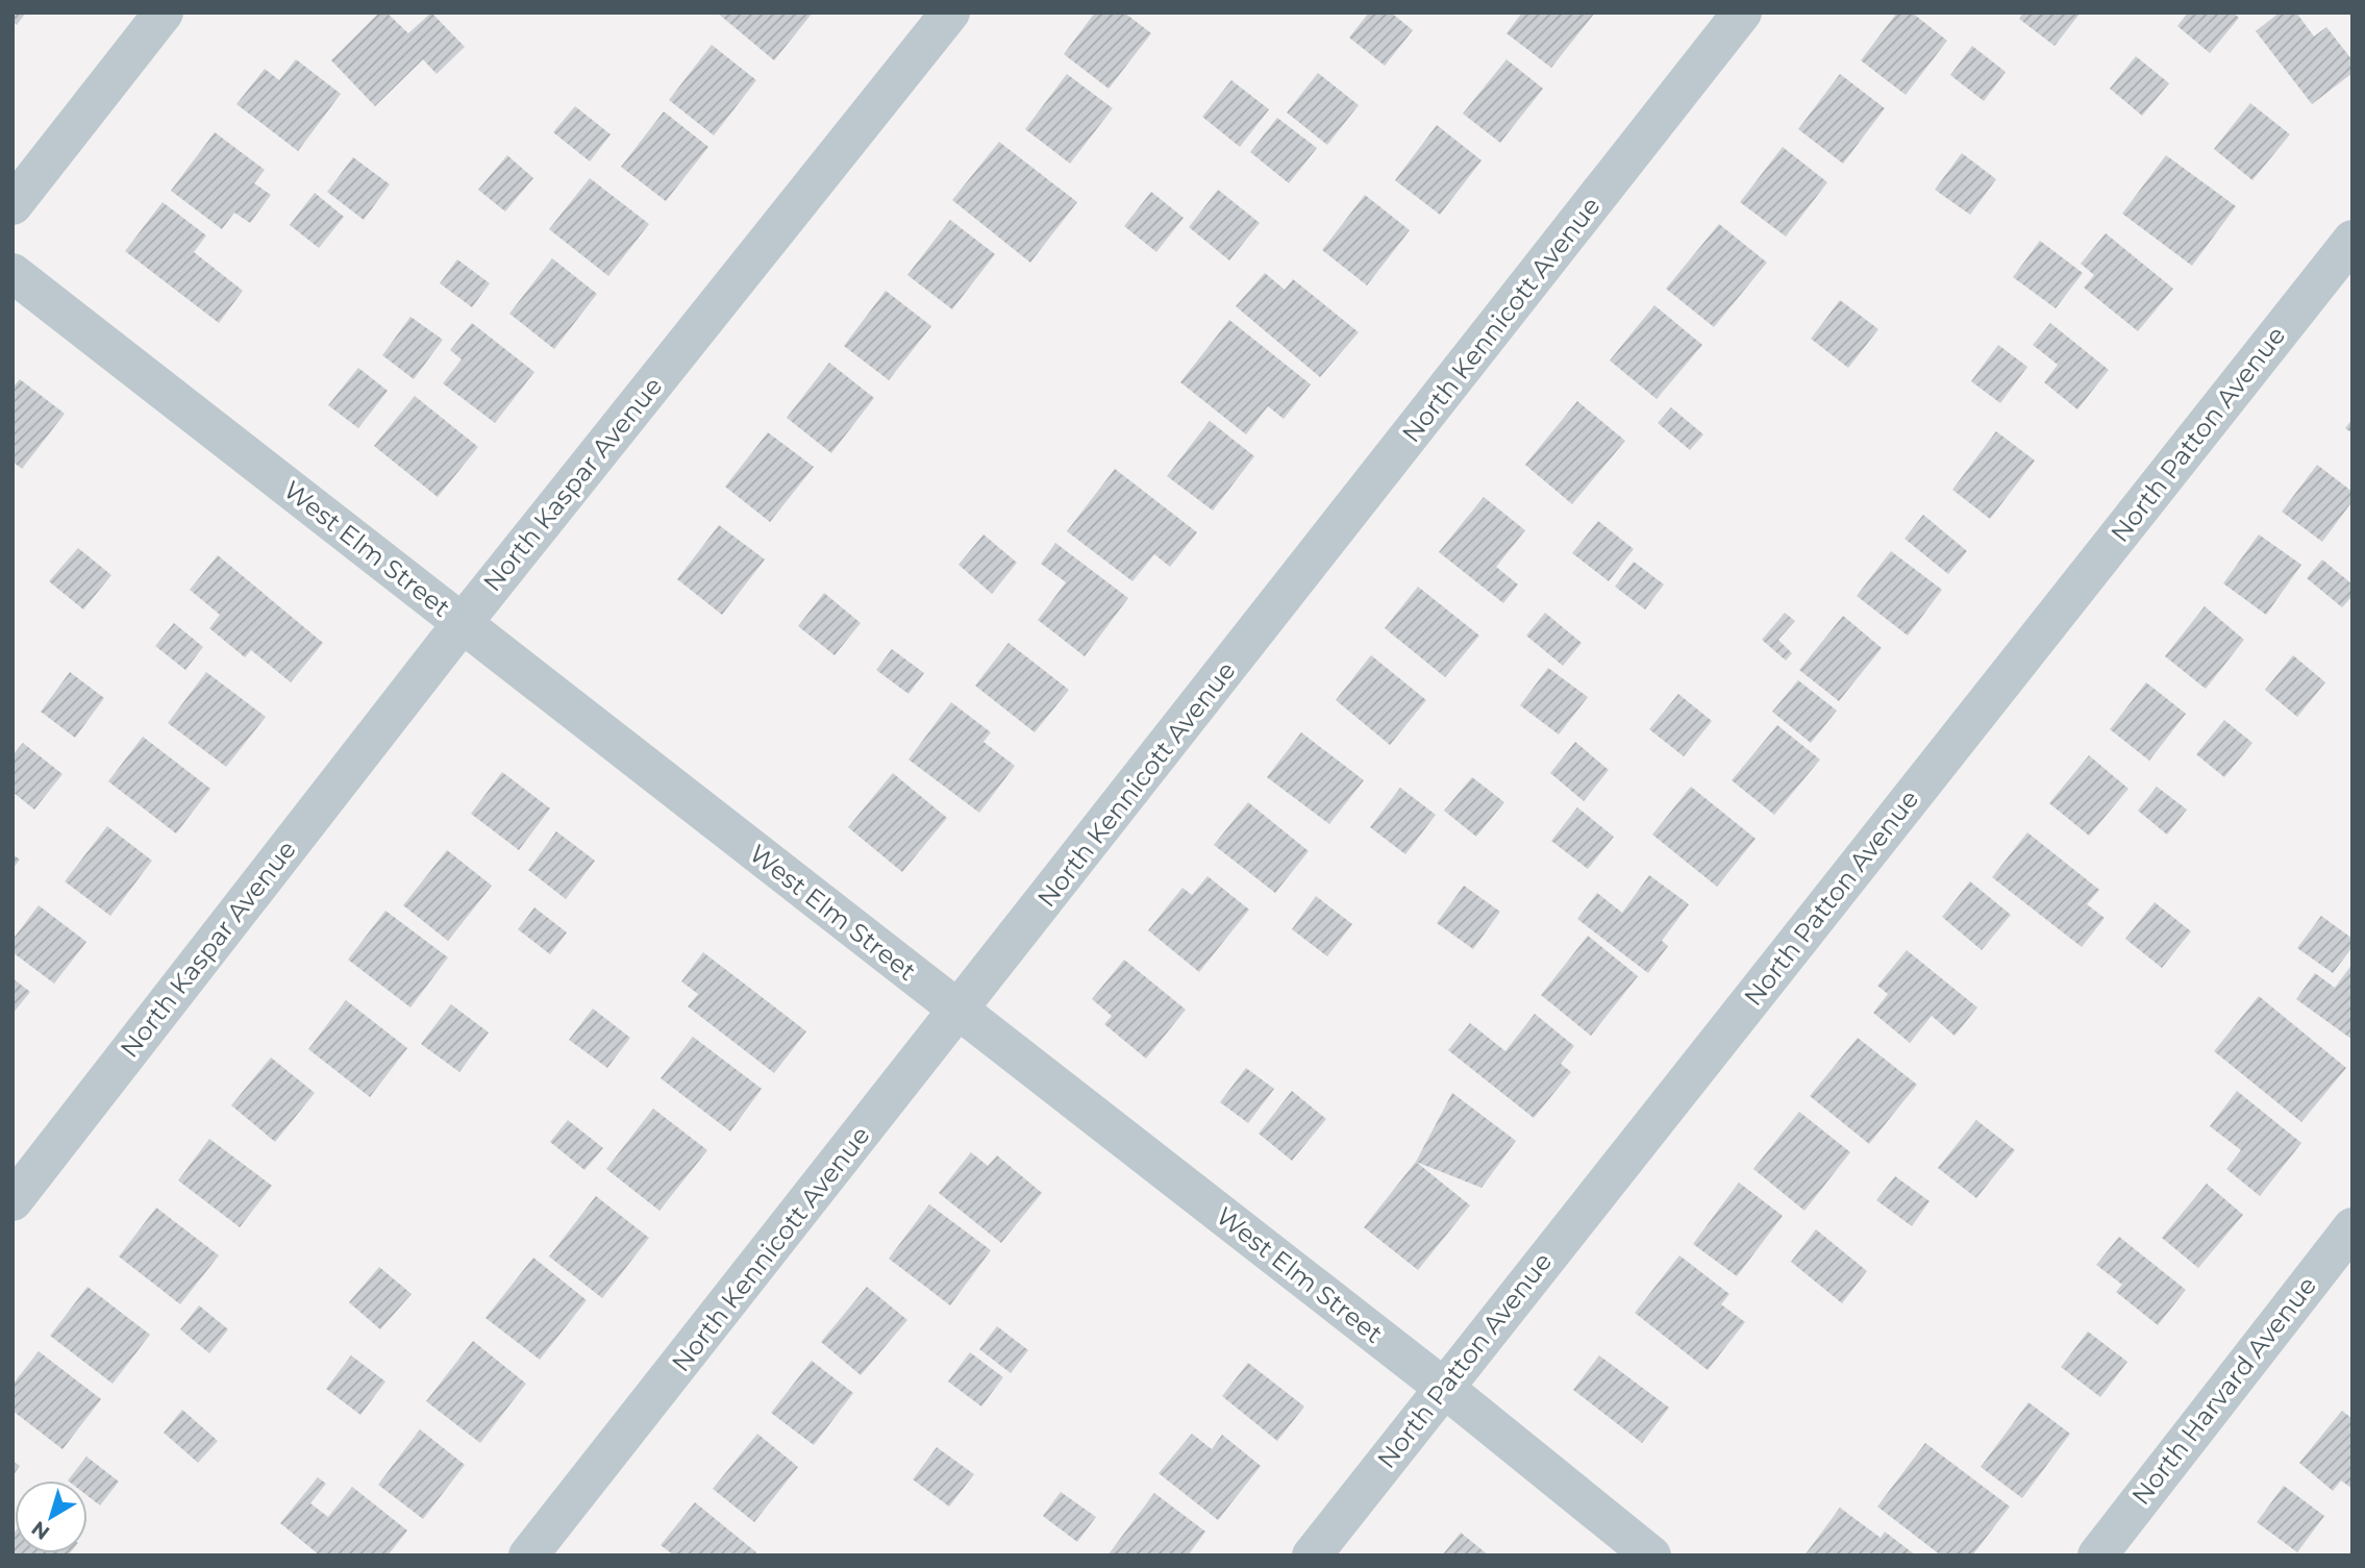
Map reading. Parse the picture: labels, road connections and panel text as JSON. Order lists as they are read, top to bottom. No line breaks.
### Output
{"streets":{"street":["North Kennicott Avenue","North Patton Avenue","North Kaspar Avenue","West Elm Street","North Harvard Avenue"]},"crossings":[["North Kennicott Avenue","West Elm Street"],["North Patton Avenue","West Elm Street"],["North Kaspar Avenue","West Elm Street"]],"north":"bottom left"}
